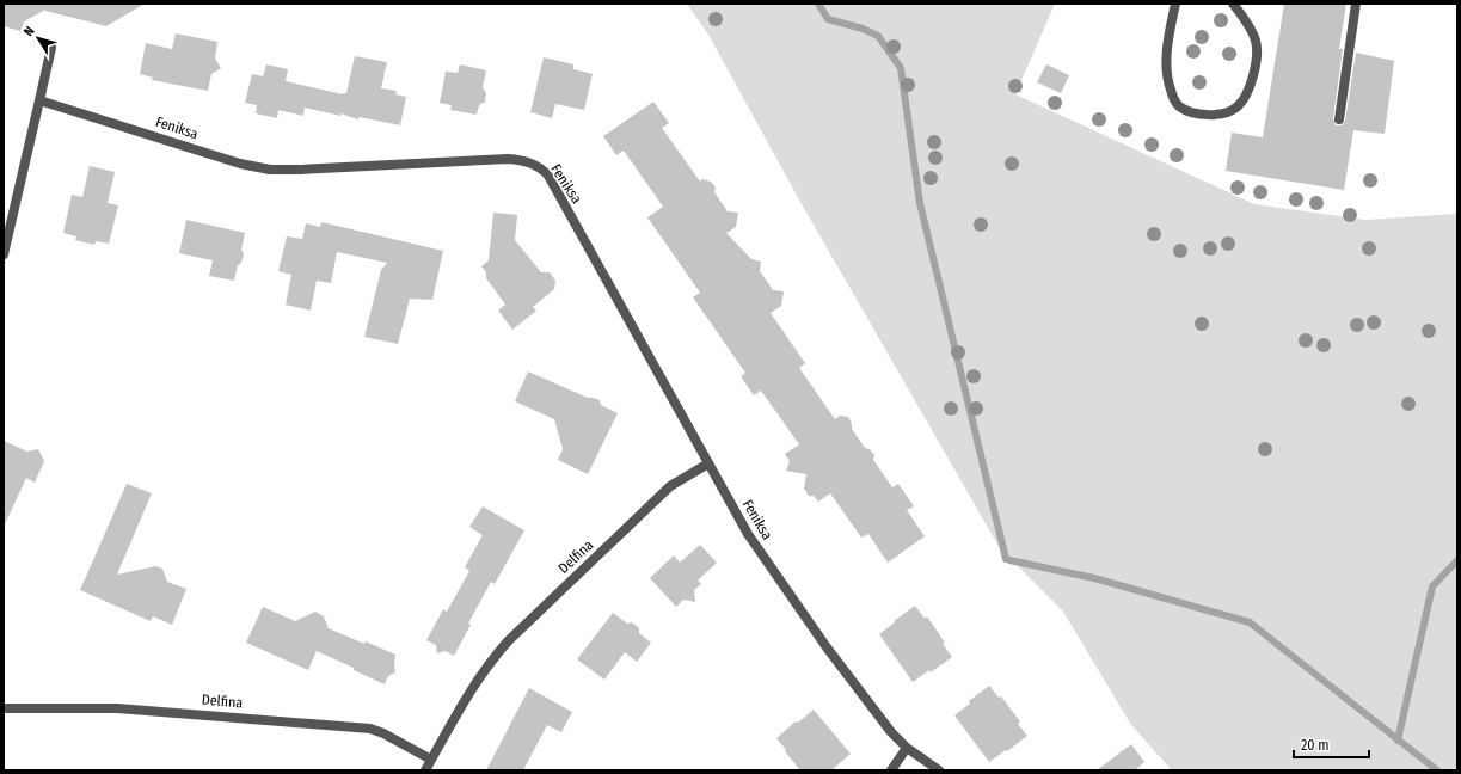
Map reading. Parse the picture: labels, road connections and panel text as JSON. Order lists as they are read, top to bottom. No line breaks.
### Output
{"streets":{"street":["Feniksa","Delfina"]},"crossings":[["Feniksa","Delfina"]],"scale_bar":"20 m","north":"top left"}
